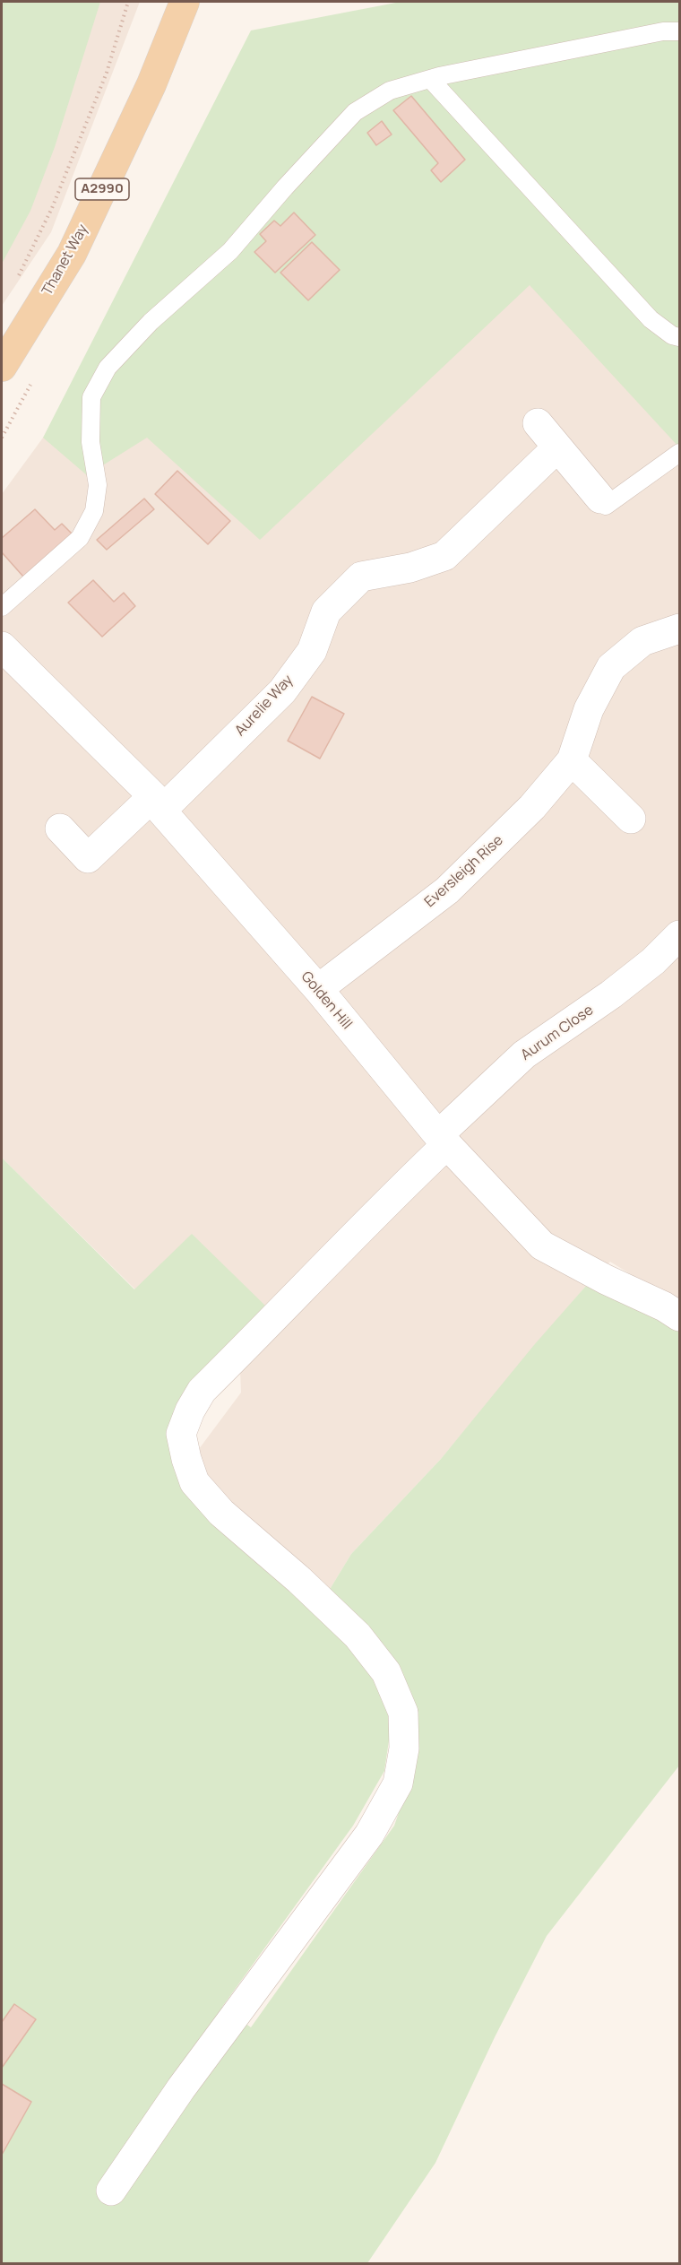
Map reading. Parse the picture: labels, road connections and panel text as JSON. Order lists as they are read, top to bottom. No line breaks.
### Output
{"streets":{"main road":["A2990","Thanet Way"],"street":["Aurelie Way","Eversleigh Rise","Golden Hill","Aurum Close"]},"crossings":[["Aurelie Way","Golden Hill"],["Eversleigh Rise","Golden Hill"],["Golden Hill","Aurum Close"]]}
